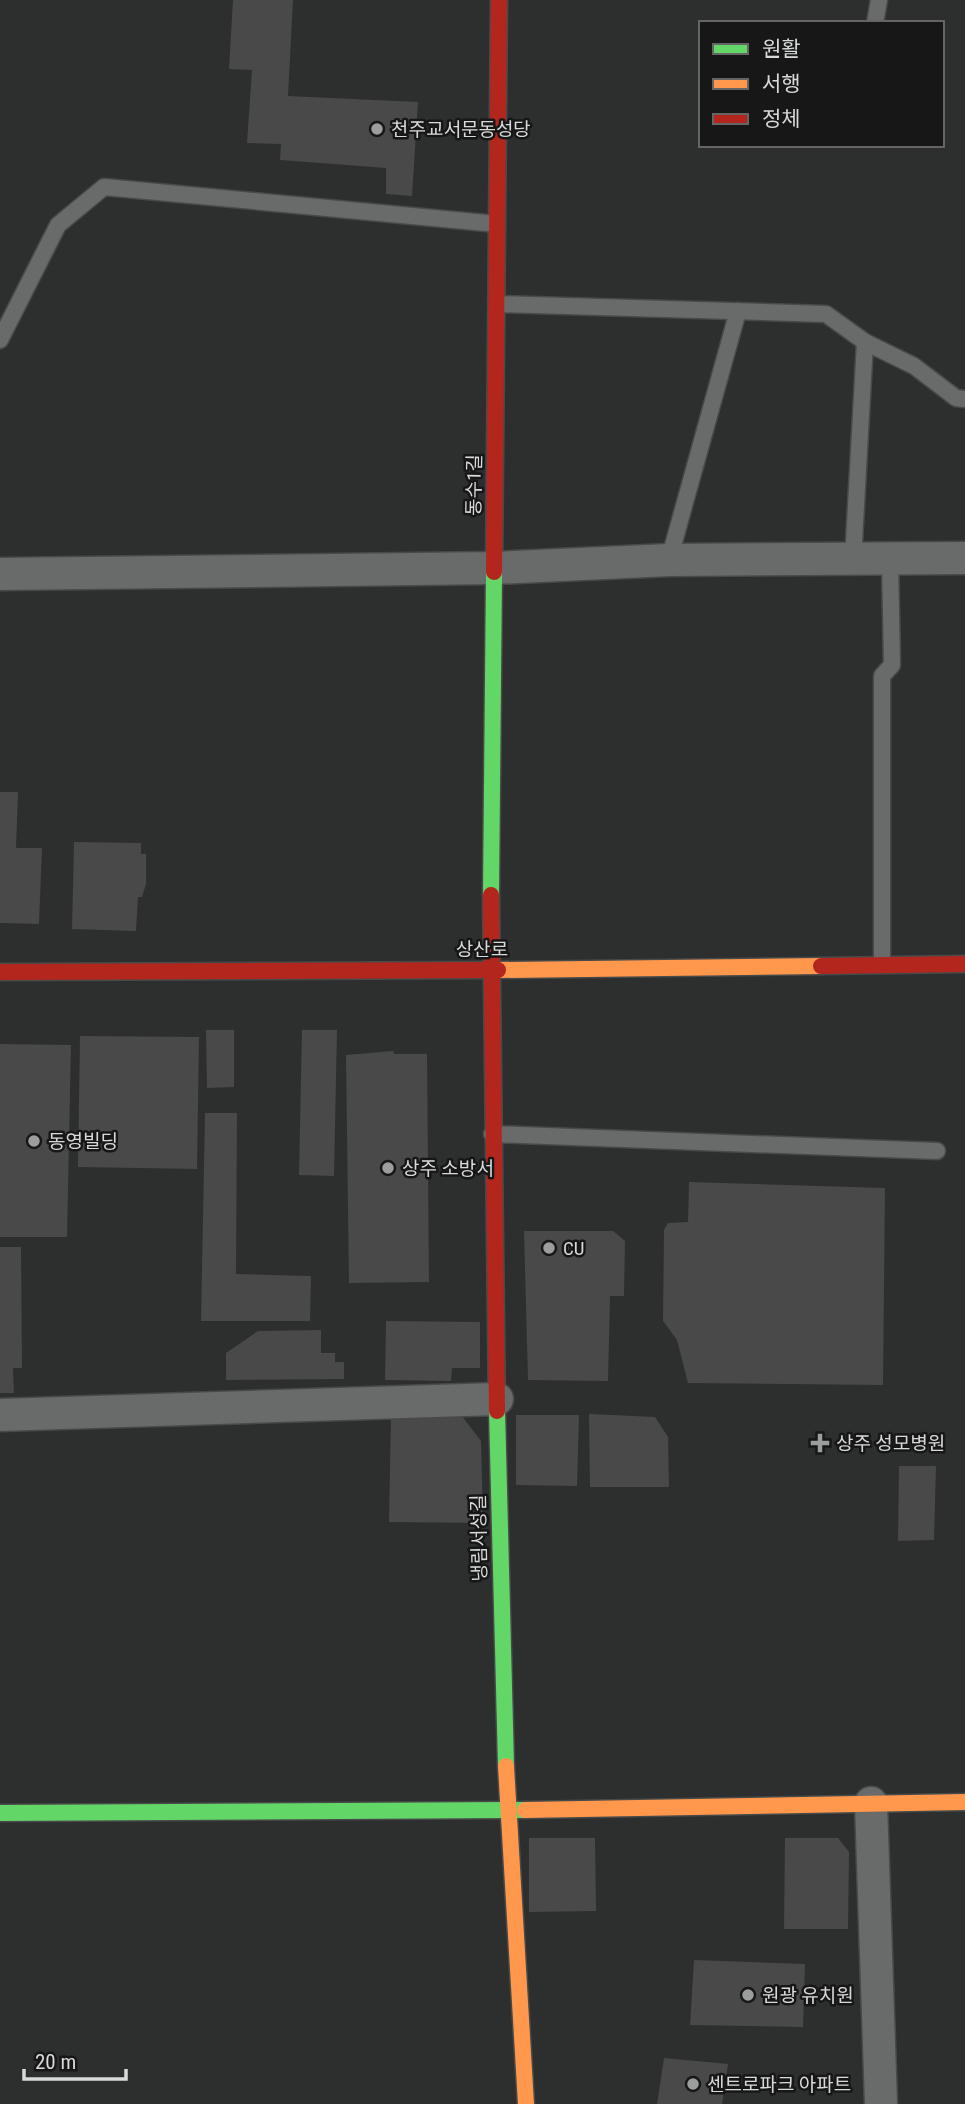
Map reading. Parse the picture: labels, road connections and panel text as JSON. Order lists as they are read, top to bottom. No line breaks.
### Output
{"streets":{"street":["동수1길","상산로","냉림서성길"]},"crossings":[["동수1길","상산로"],["동수1길","냉림서성길"],["상산로","냉림서성길"]],"places":{"other":["천주교서문동성당","동영빌딩","상주 소방서","CU","원광 유치원","센트로파크 아파트"],"health":["상주 성모병원"]},"legend":["원활","서행","정체"],"scale_bar":"20 m"}
